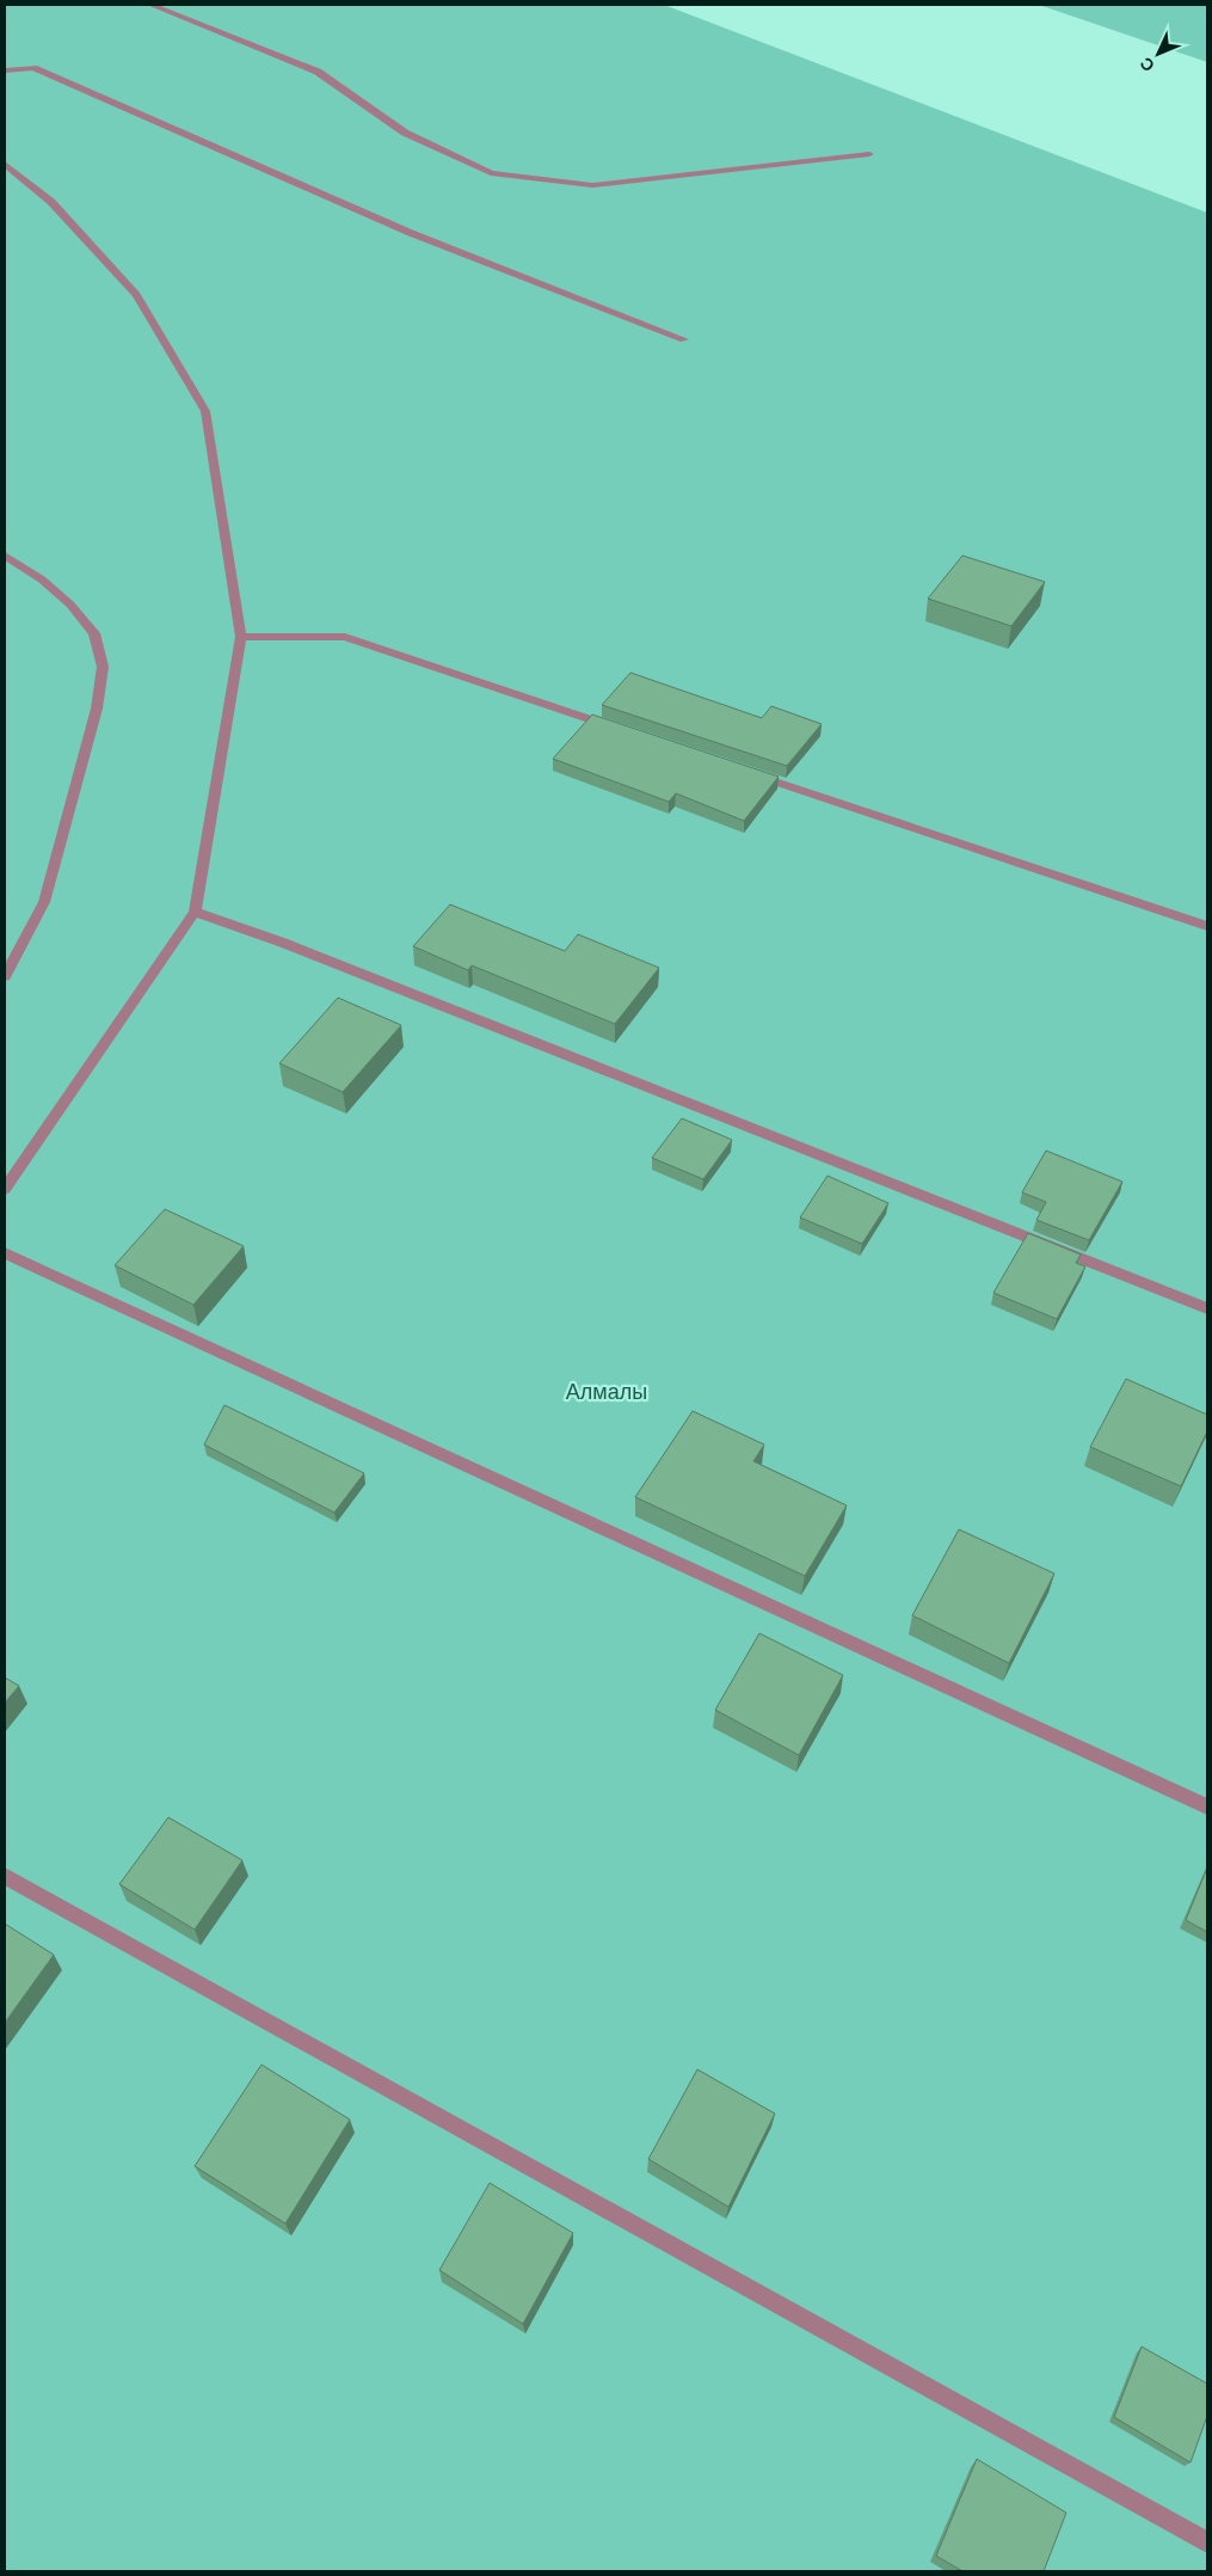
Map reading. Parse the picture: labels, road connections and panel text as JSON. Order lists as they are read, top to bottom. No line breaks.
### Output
{"parks":["Алмалы"],"north":"bottom left"}
